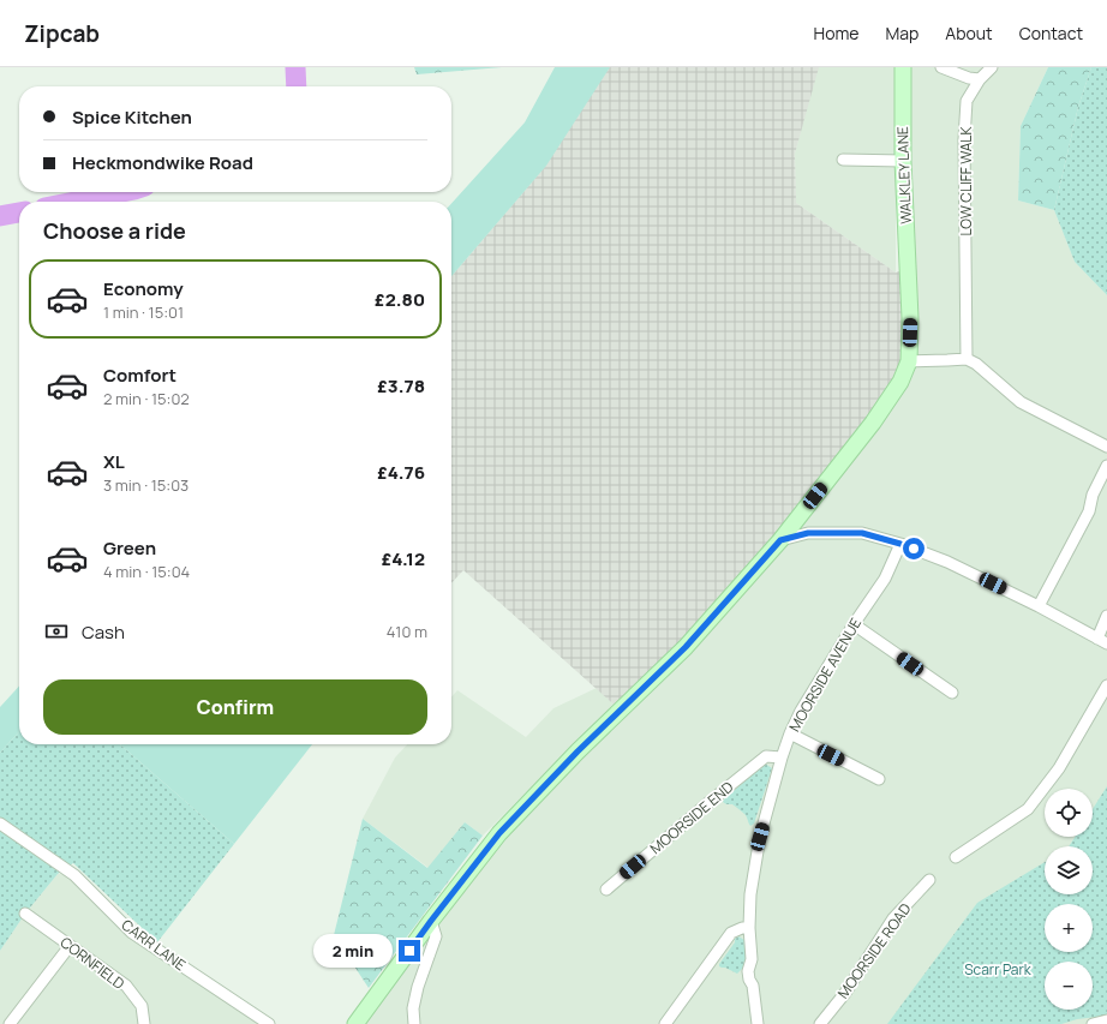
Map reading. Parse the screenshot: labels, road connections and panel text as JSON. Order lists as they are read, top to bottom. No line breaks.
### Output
{"streets":{"main road":["WALKLEY LANE"],"street":["LOW CLIFF WALK","MOORSIDE AVENUE","MOORSIDE END","CARR LANE","MOORSIDE ROAD","CORNFIELD"]},"crossings":[["MOORSIDE AVENUE","MOORSIDE END"]],"parks":["Scarr Park"],"page":{"header":"Zipcab","nav":["Home","Map","About","Contact"],"banner":["Spice Kitchen","Heckmondwike Road"],"heading":"Choose a ride","list":[{"name":"Economy","note":"1 min · 15:01","value":"£2.80"},{"name":"Comfort","note":"2 min · 15:02","value":"£3.78"},{"name":"XL","note":"3 min · 15:03","value":"£4.76"},{"name":"Green","note":"4 min · 15:04","value":"£4.12"}],"pay":["Cash","410 m"],"buttons":"Confirm","map_buttons":["+","−"],"bubble":"2 min"}}
